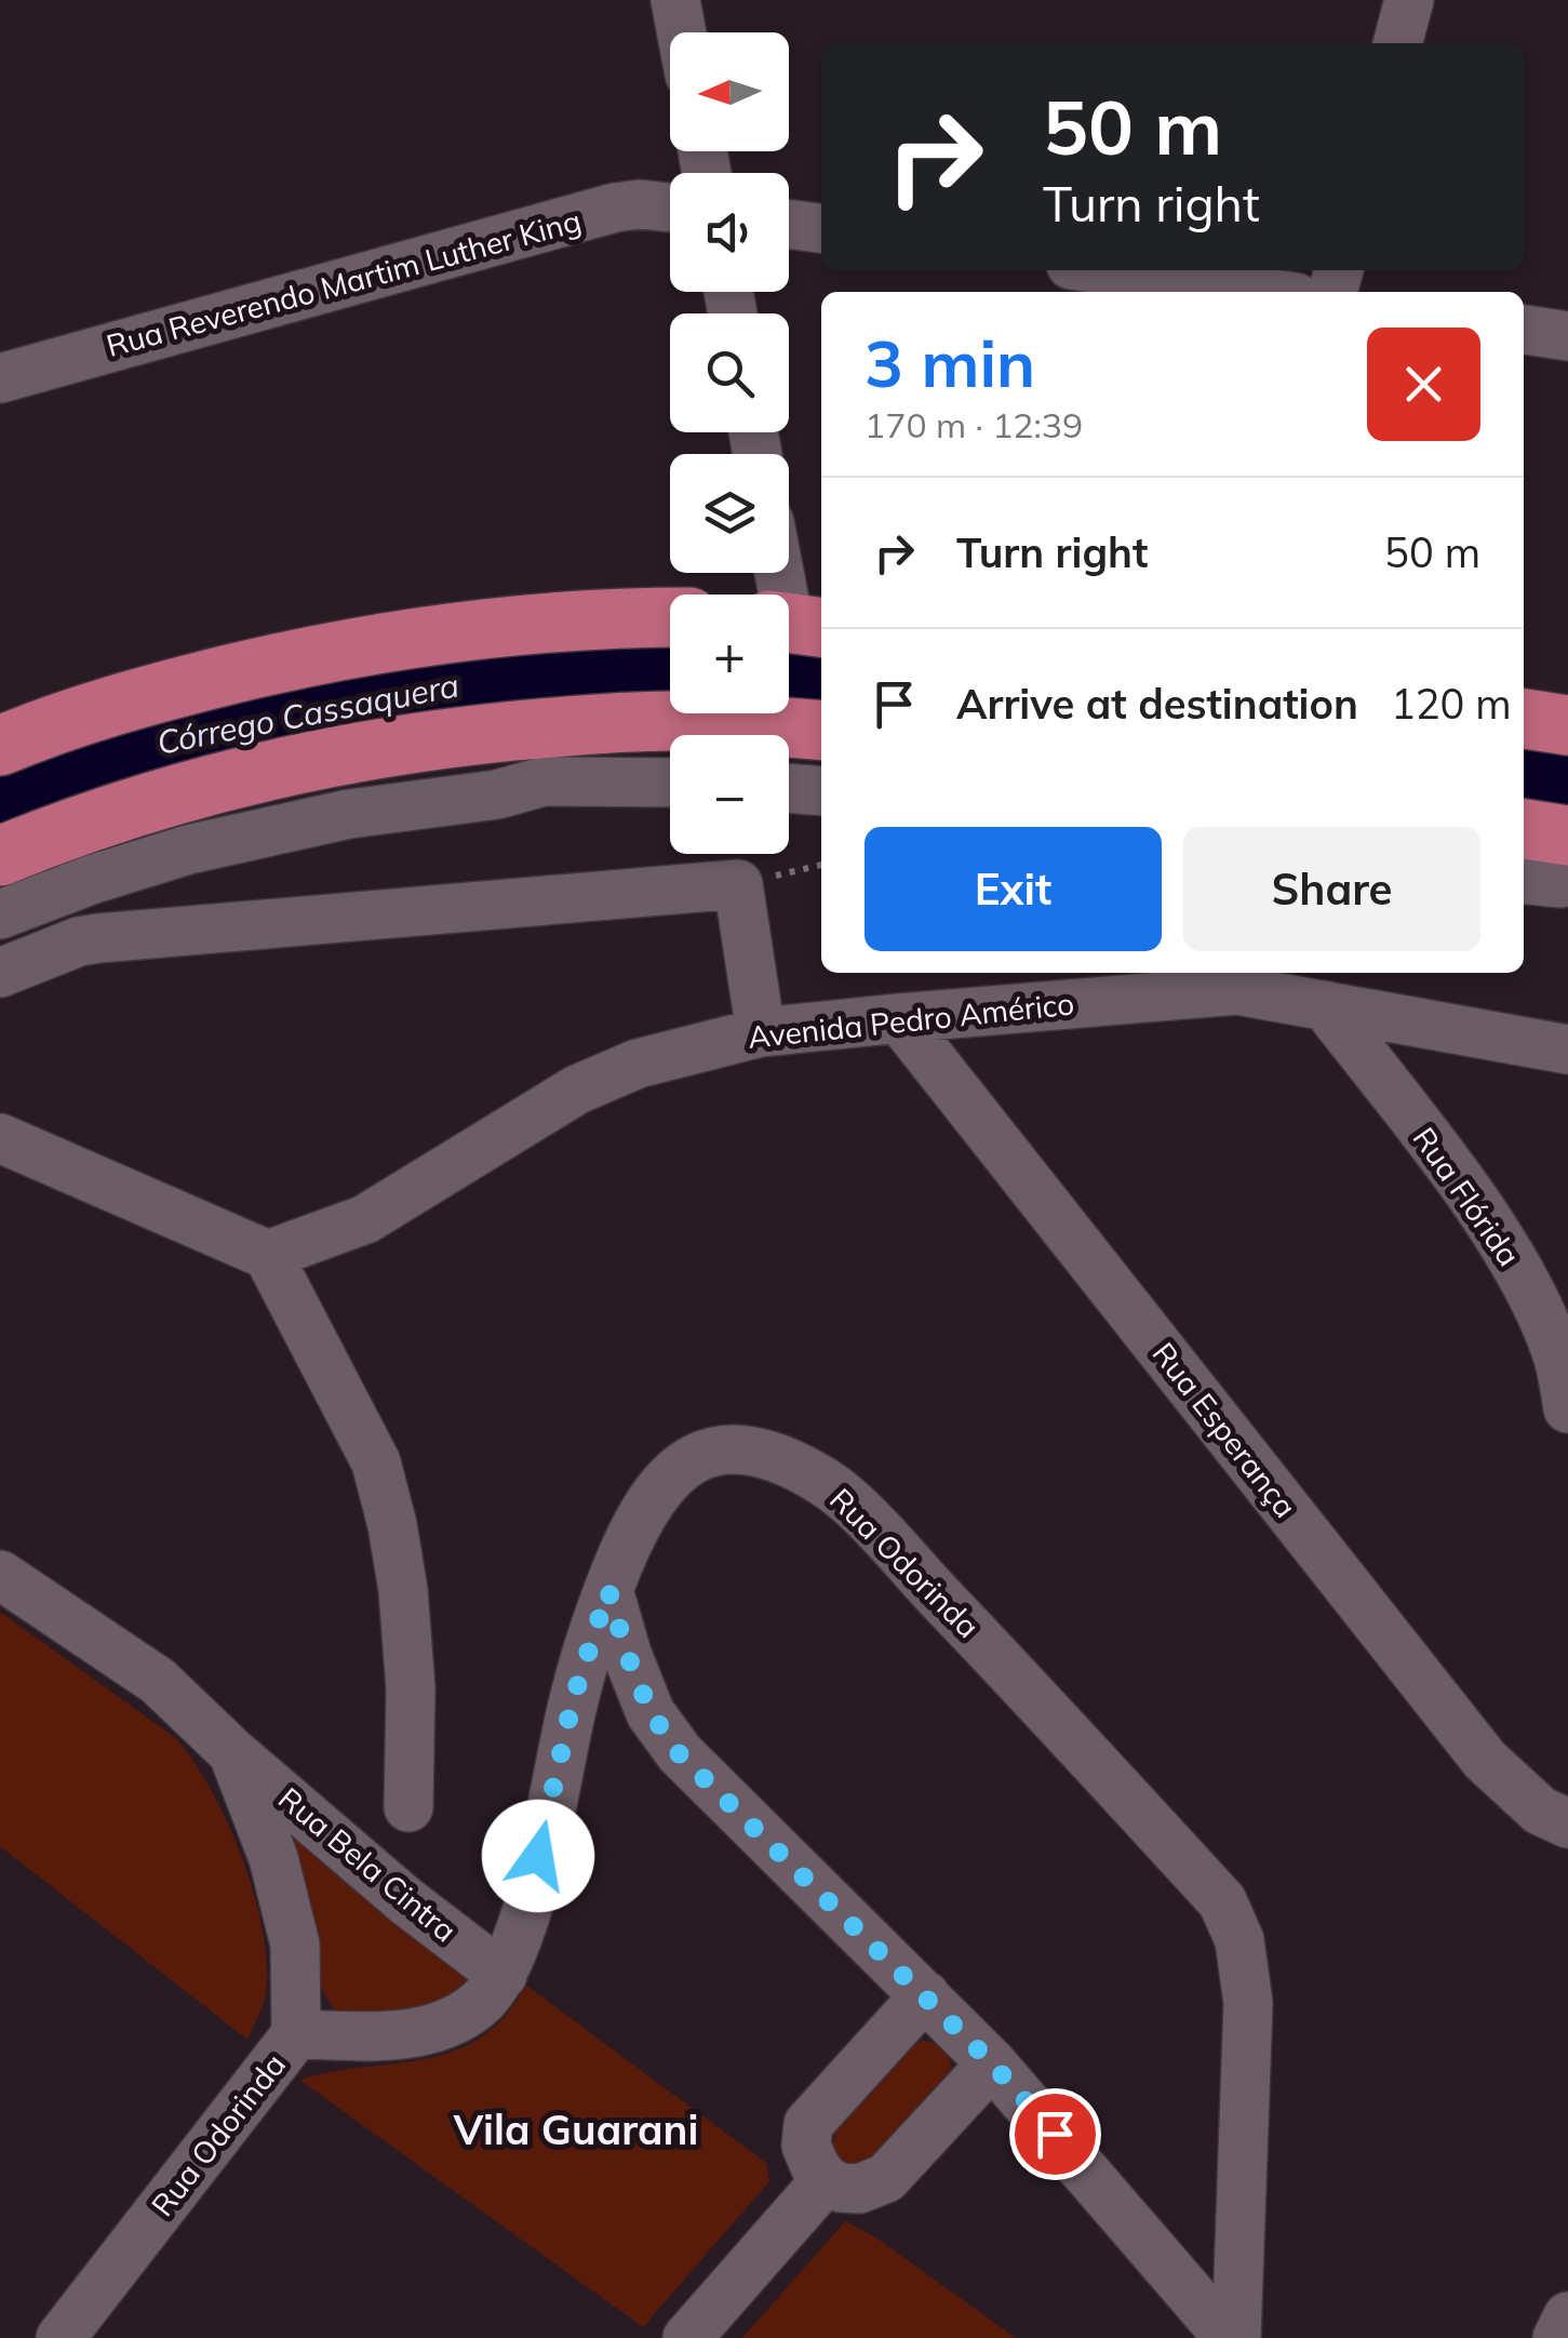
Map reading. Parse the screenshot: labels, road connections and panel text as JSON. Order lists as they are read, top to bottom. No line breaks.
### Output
{"streets":{"street":["Rua Reverendo Martim Luther King","Avenida Pedro Américo","Rua Flórida","Rua Esperança","Rua Odorinda","Rua Bela Cintra"]},"crossings":[["Avenida Pedro Américo","Rua Flórida"],["Avenida Pedro Américo","Rua Esperança"],["Rua Odorinda","Rua Bela Cintra"]],"districts":["Vila Guarani"],"water":["Córrego Cassaquera"],"north":"left","page":{"map_buttons":["+","−"],"turn":["50 m","Turn right"],"heading":["3 min","170 m · 12:39"],"list":[{"name":"Turn right","value":"50 m"},{"name":"Arrive at destination","value":"120 m"}],"buttons":["Exit","Share"]}}
